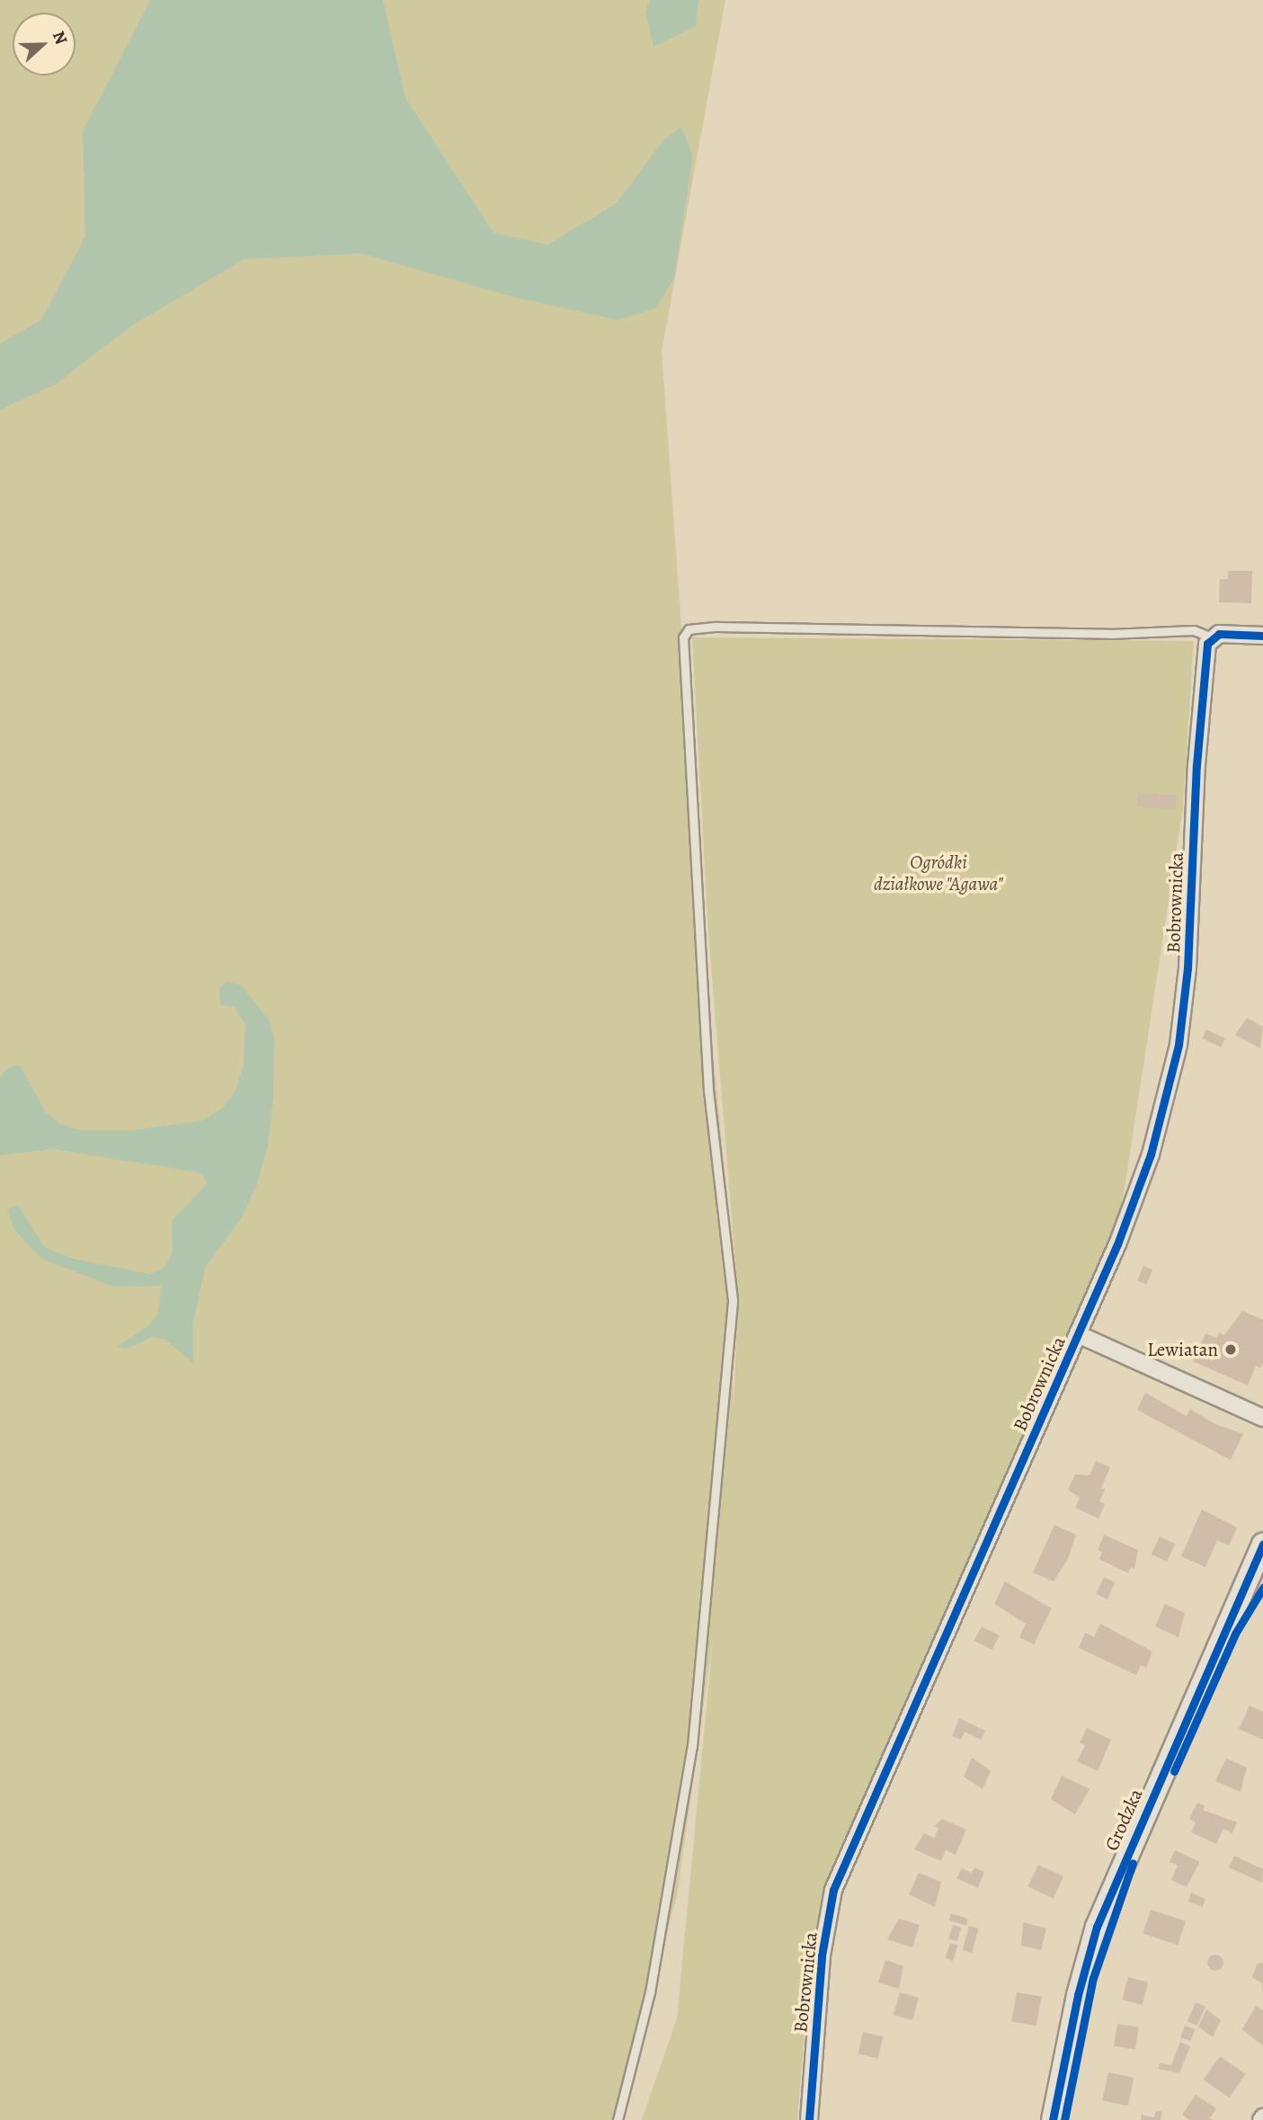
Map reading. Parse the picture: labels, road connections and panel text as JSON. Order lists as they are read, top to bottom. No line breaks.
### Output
{"streets":{"street":["Bobrownicka","Grodzka"]},"parks":["Ogródki działkowe \"Agawa\""],"places":["Lewiatan"],"north":"right"}
